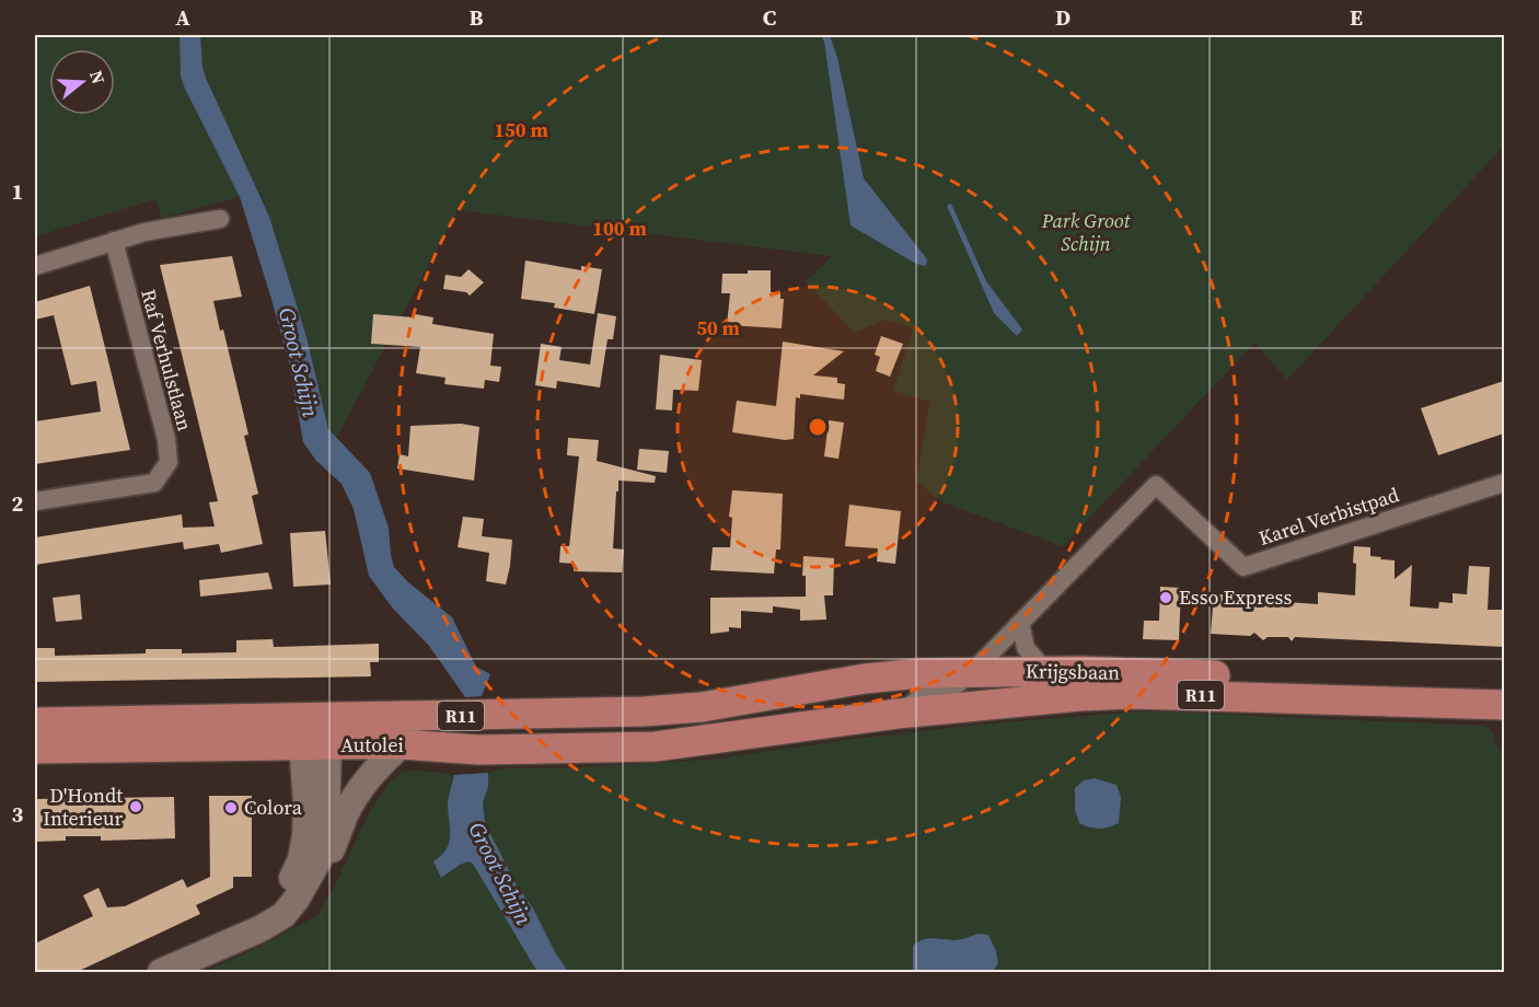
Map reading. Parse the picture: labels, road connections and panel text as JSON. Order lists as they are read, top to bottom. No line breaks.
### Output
{"streets":{"main road":["Krijgsbaan","R11","Autolei"],"street":["Raf Verhulstlaan","Karel Verbistpad"]},"crossings":[["Krijgsbaan","Autolei"]],"water":["Groot Schijn"],"parks":["Park Groot Schijn"],"places":["Esso Express","D'Hondt Interieur","Colora"],"north":"right","grid":{"columns":["A","B","C","D","E"],"rows":["1","2","3"]},"rings":["150 m","100 m","50 m"]}
